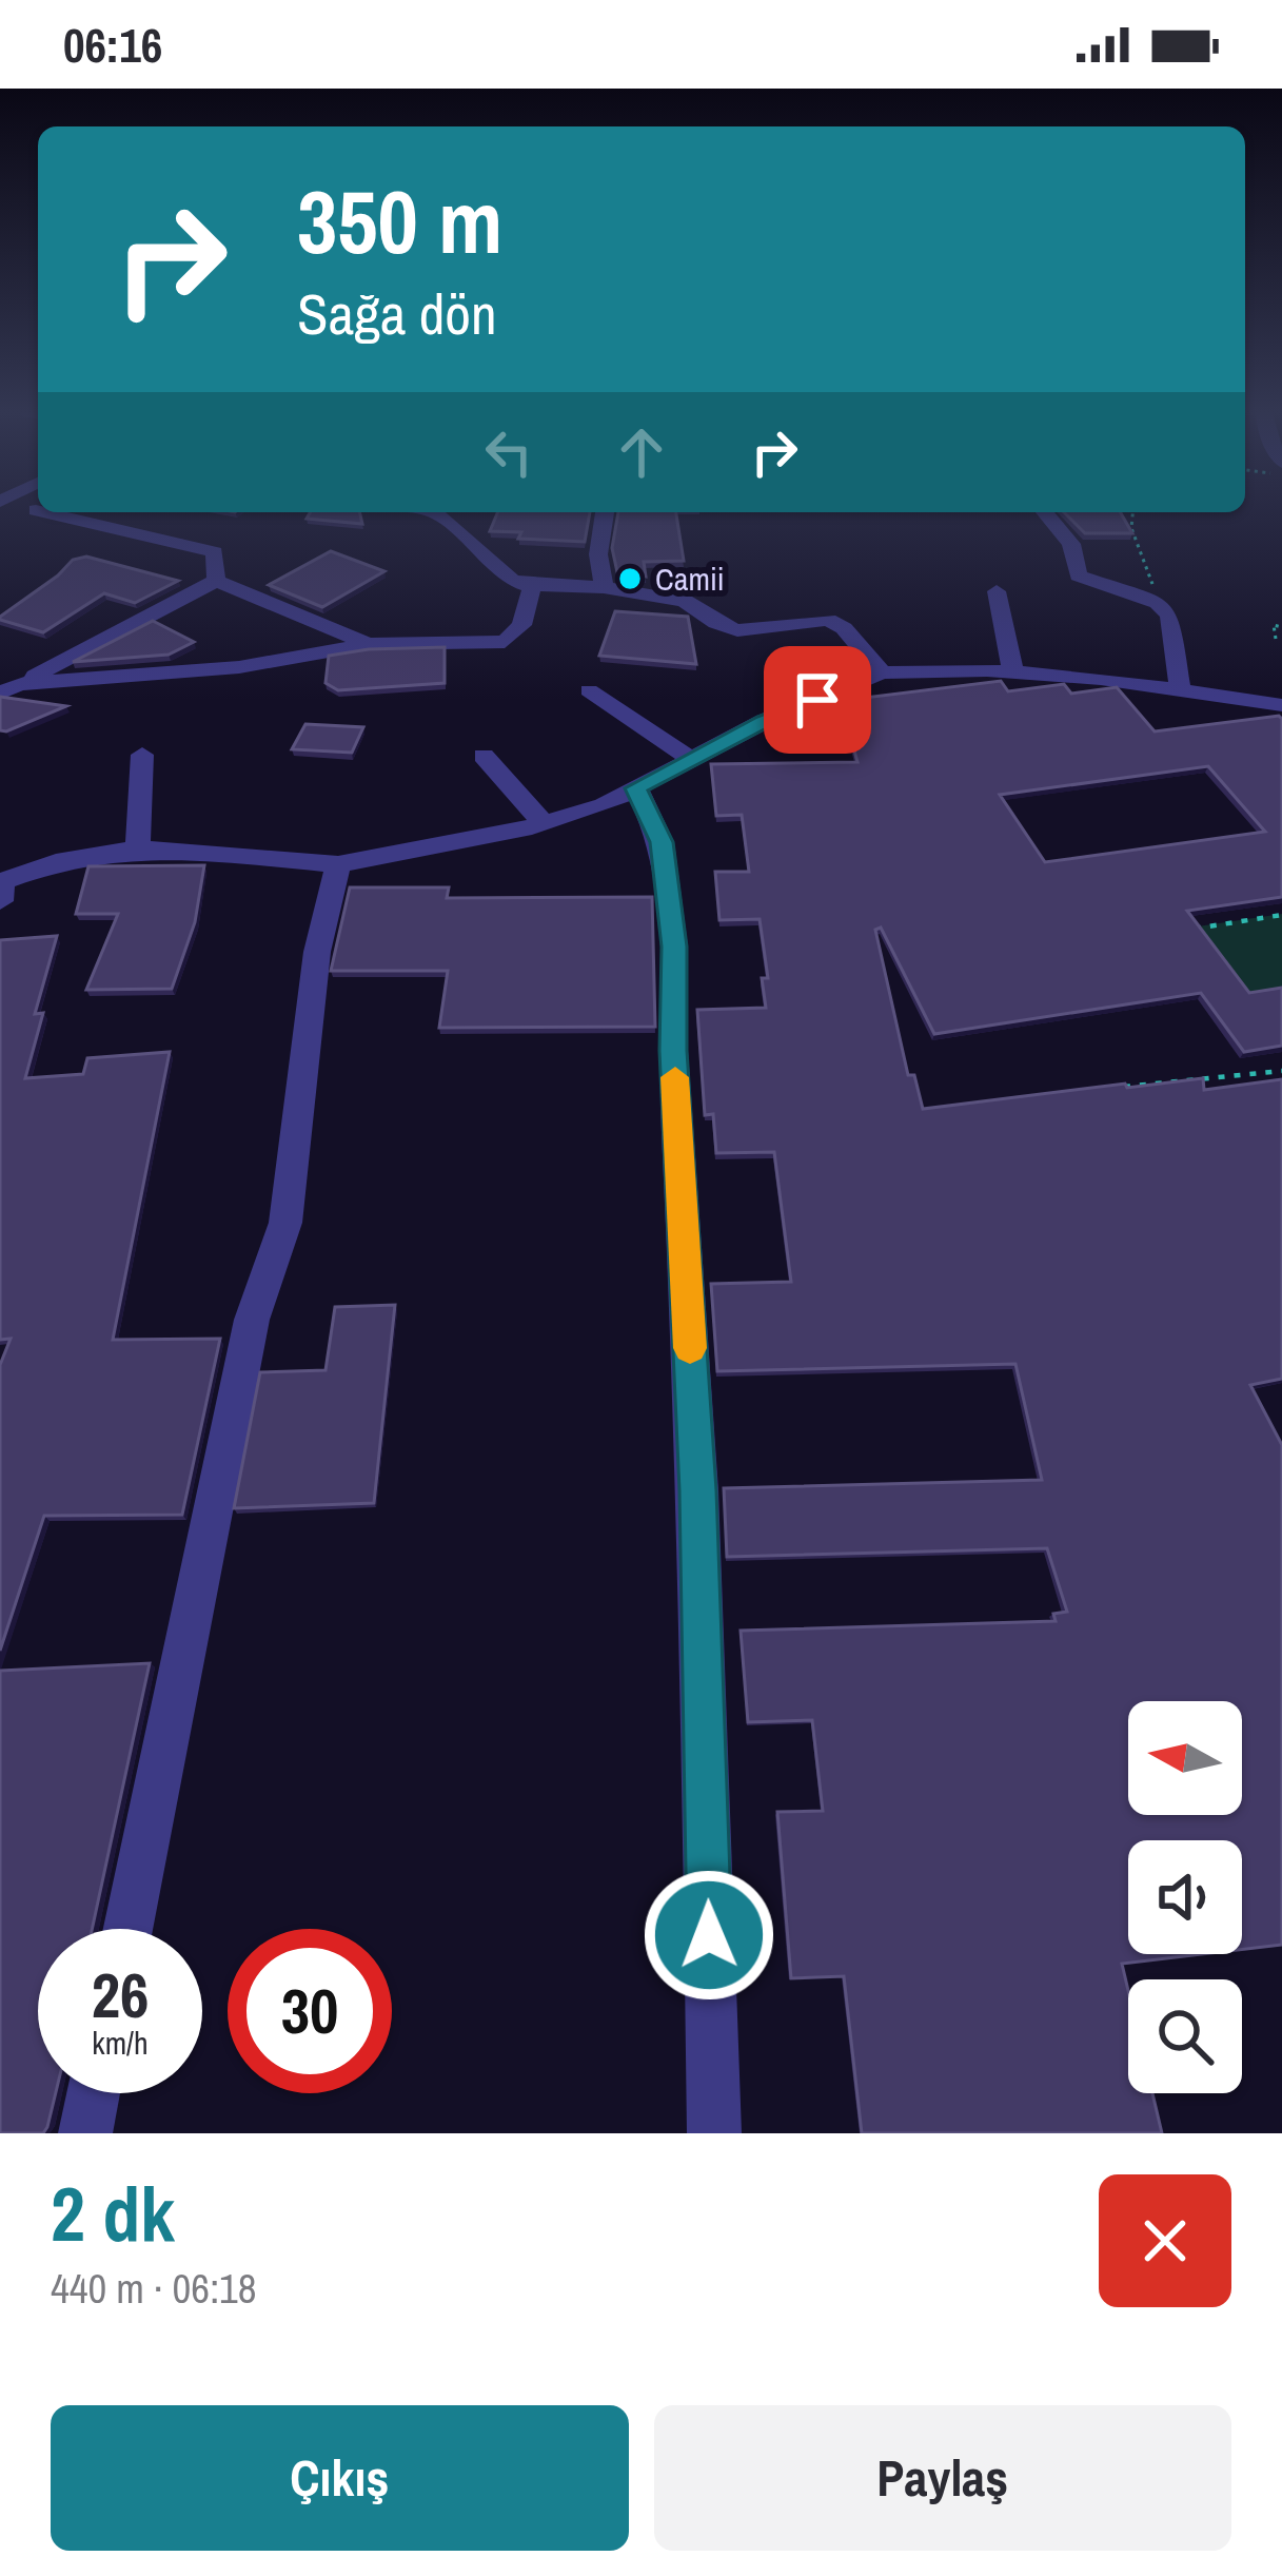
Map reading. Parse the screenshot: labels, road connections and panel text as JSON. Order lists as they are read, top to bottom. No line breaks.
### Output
{"places":["Camii"],"north":"left","page":{"status":"06:16","turn":["350 m","Sağa dön"],"speed":"26 km/h","limit":"30","heading":["2 dk","440 m · 06:18"],"buttons":["Çıkış","Paylaş"]}}
